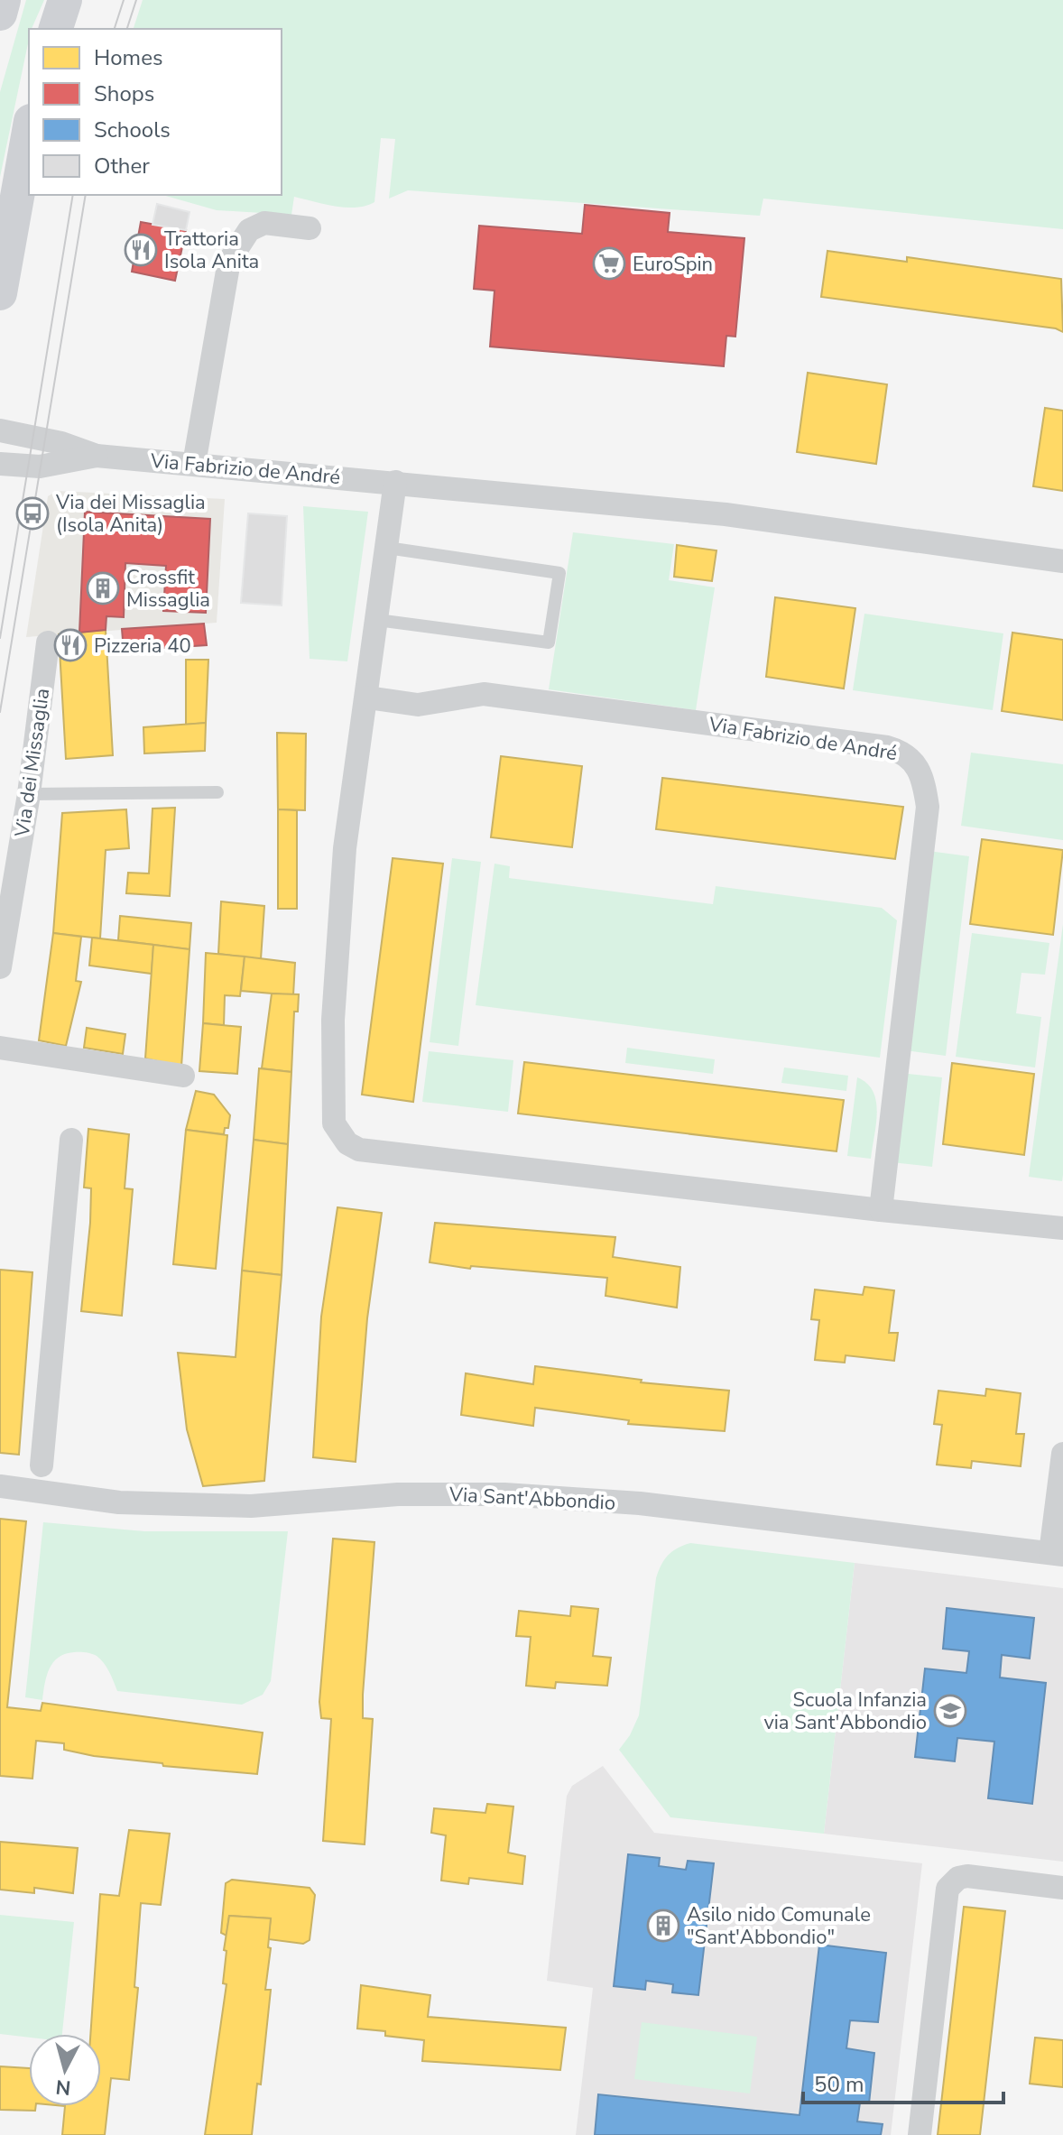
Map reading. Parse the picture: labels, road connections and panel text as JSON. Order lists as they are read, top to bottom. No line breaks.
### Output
{"streets":{"street":["Via Fabrizio de André","Via dei Missaglia","Via Sant'Abbondio"]},"places":{"restaurant":["Trattoria Isola Anita","Pizzeria 40"],"supermarket":["EuroSpin"],"bus stop":["Via dei Missaglia (Isola Anita)"],"building":["Crossfit Missaglia","Asilo nido Comunale \"Sant'Abbondio\""],"school or university":["Scuola Infanzia via Sant'Abbondio"]},"legend":["Homes","Shops","Schools","Other"],"scale_bar":"50 m","north":"bottom"}
